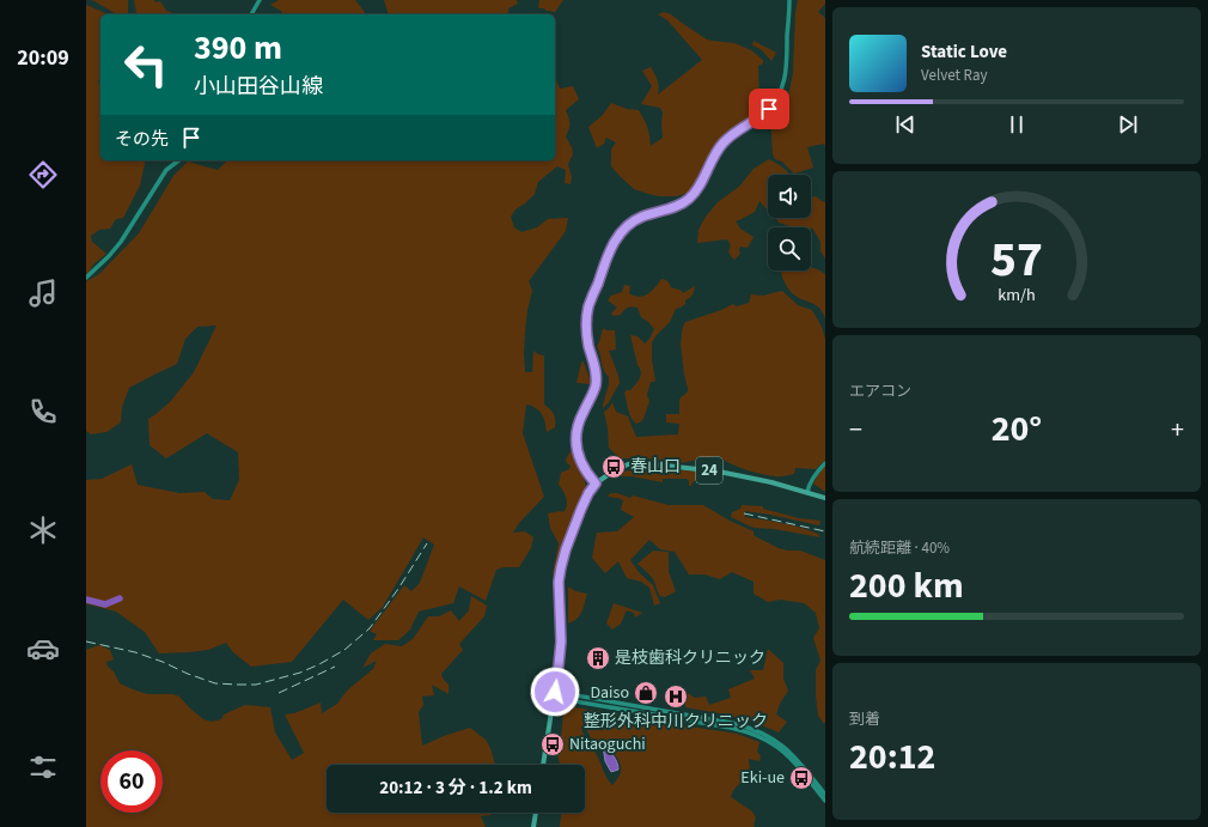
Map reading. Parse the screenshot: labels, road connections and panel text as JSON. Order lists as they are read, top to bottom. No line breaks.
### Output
{"streets":{"main road":["24"]},"places":{"bus stop":["春山口","Nitaoguchi","Eki-ue"],"building":["是枝歯科クリニック"],"shop":["Daiso"],"hospital":["整形外科中川クリニック"]},"page":{"tabs":"20:09","turn":["390 m","小山田谷山線"],"song":["Static Love","Velvet Ray"],"then":"その先","tile":["エアコン",["航続距離 · 40%","200 km"],["到着","20:12"]],"heat":["−","20°","+"],"limit":"60","trip":"20:12 · 3 分 · 1.2 km","gauge":["57","km/h"]}}
